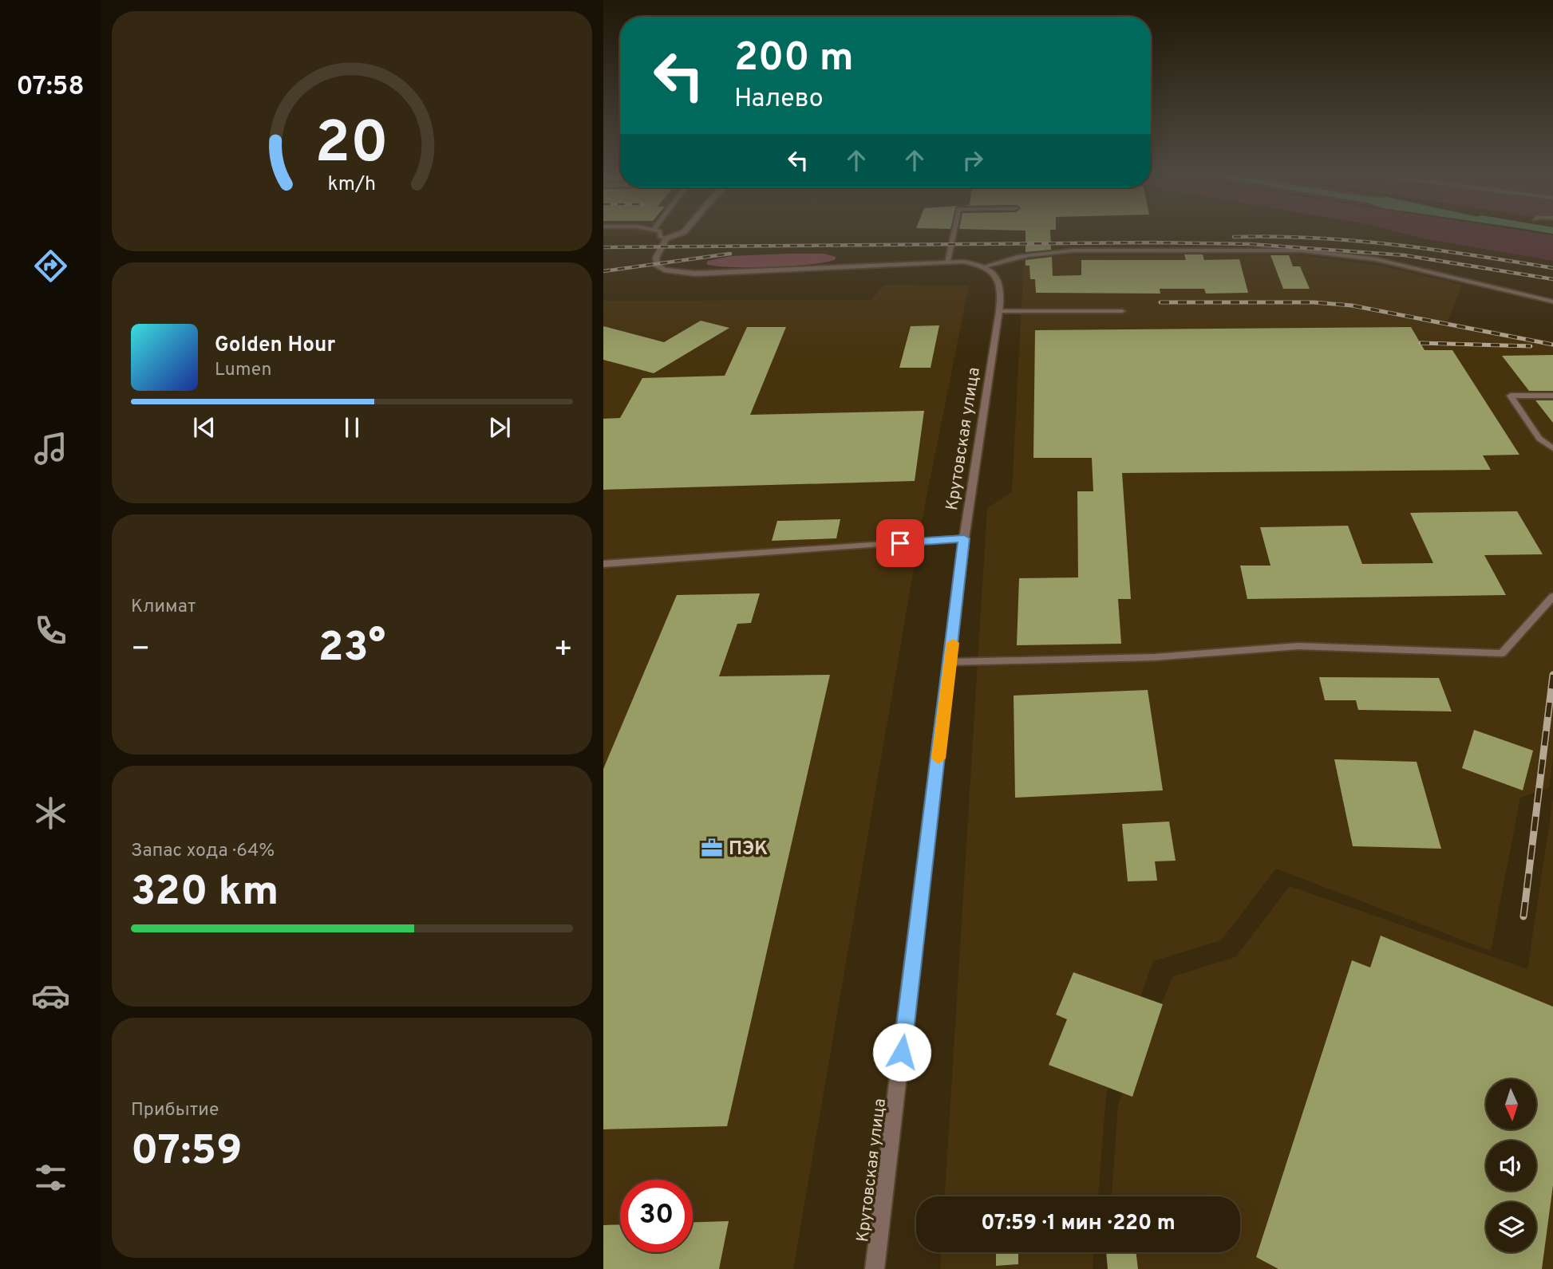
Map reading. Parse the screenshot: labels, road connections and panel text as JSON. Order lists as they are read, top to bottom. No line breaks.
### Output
{"streets":{"street":["Крутовская улица"]},"places":{"office":["ПЭК"]},"north":"bottom","page":{"tabs":"07:58","turn":["200 m","Налево"],"song":["Golden Hour","Lumen"],"tile":["Климат",["Запас хода · 64%","320 km"],["Прибытие","07:59"]],"heat":["−","23°","+"],"limit":"30","trip":"07:59 · 1 мин · 220 m","gauge":["20","km/h"]}}
